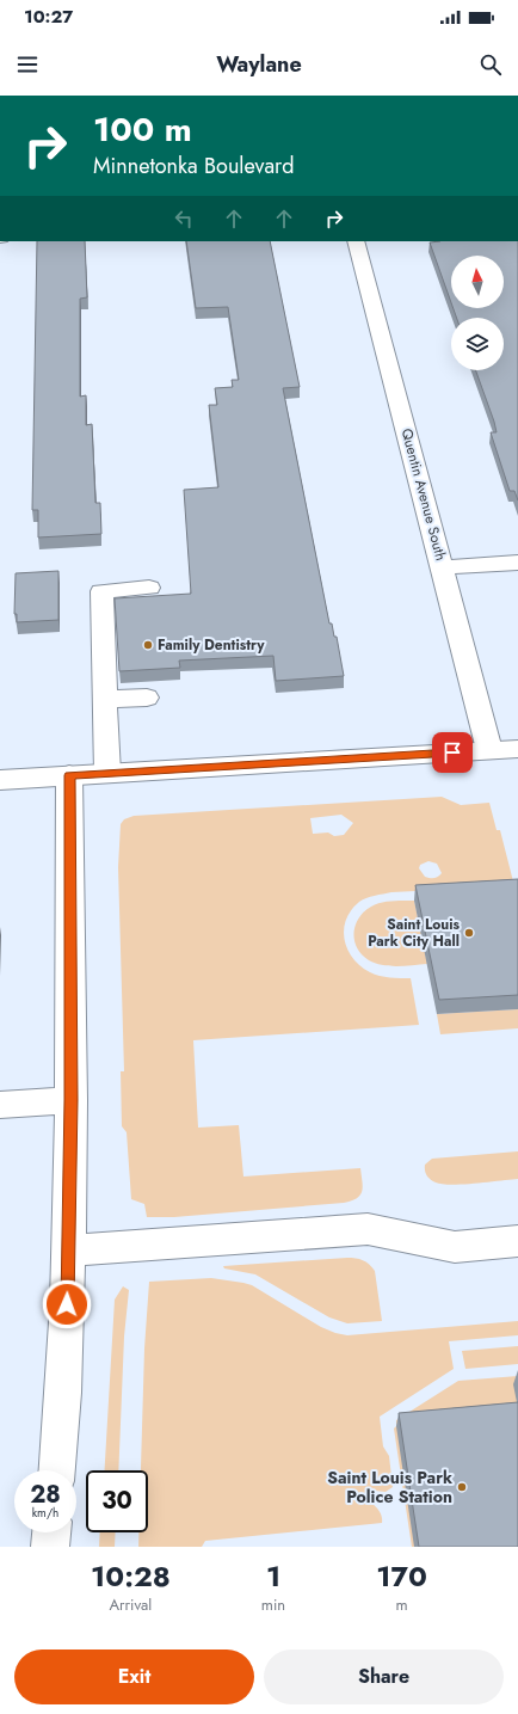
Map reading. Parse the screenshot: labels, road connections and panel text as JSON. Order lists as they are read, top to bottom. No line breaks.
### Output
{"streets":{"street":["Quentin Avenue South"]},"places":["Family Dentistry","Saint Louis Park City Hall","Saint Louis Park Police Station"],"north":"top","page":{"status":"10:27","header":"Waylane","turn":["100 m","Minnetonka Boulevard"],"speed":"28 km/h","limit":"30","eta":["10:28","Arrival","1","min","170","m"],"buttons":["Exit","Share"]}}
